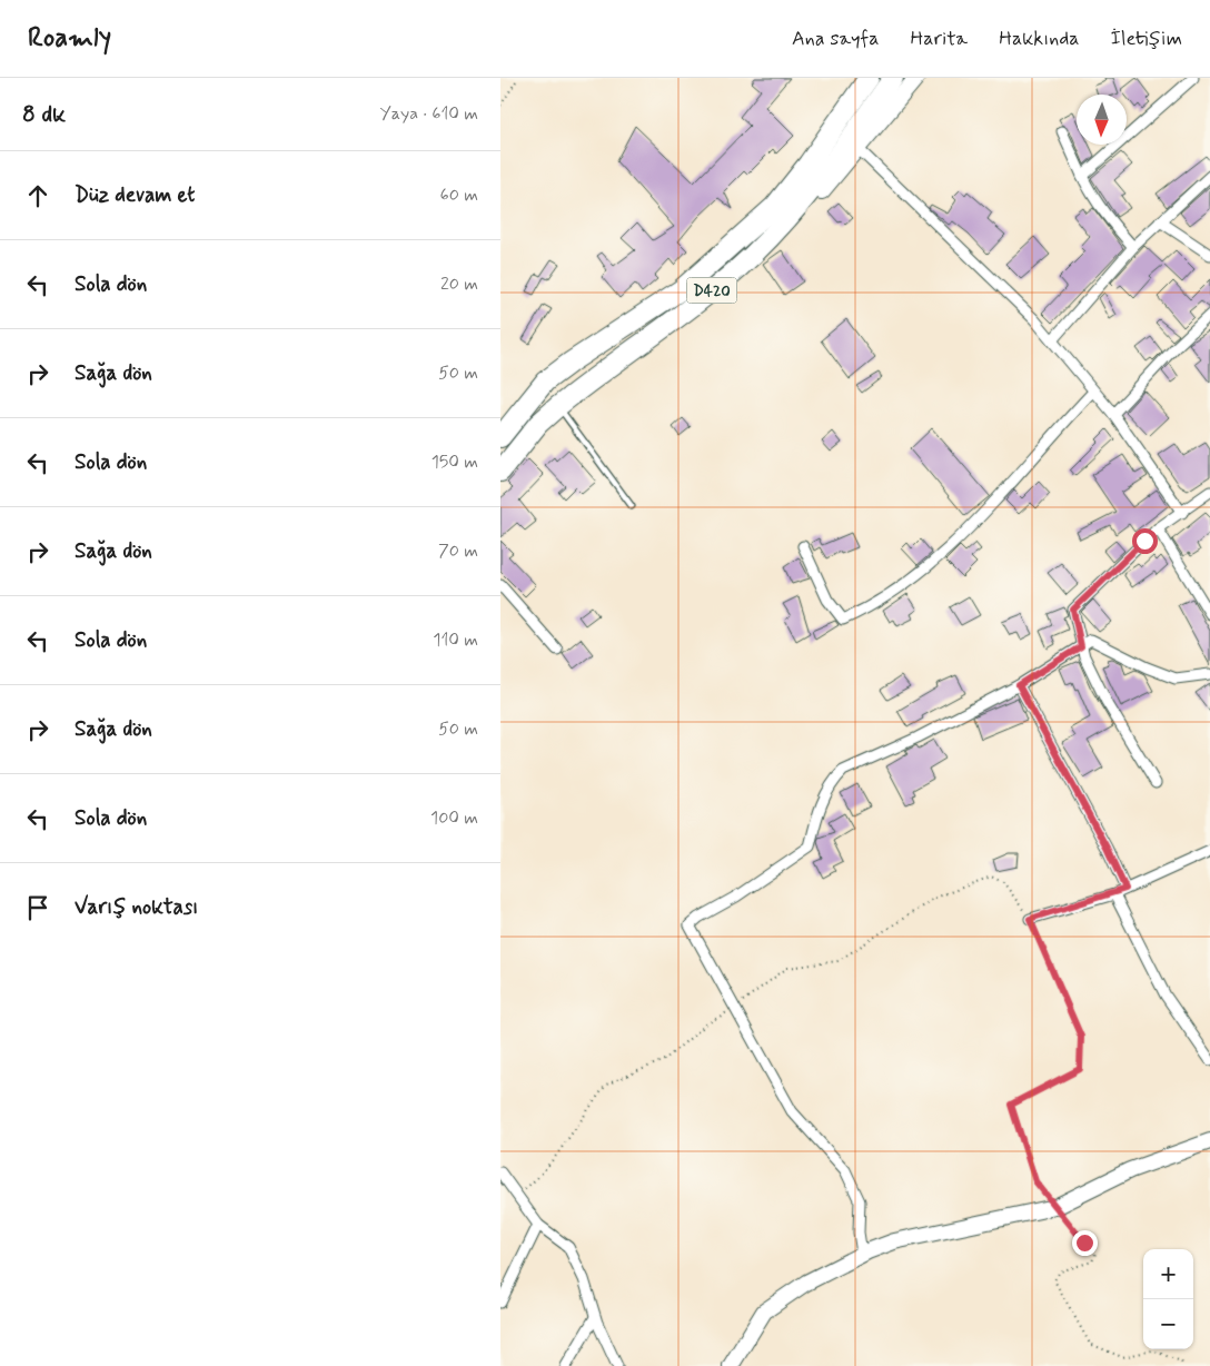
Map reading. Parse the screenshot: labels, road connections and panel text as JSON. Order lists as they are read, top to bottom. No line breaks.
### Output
{"streets":{"highway":["D420"]},"north":"bottom","page":{"header":"Roamly","nav":["Ana sayfa","Harita","Hakkında","İletişim"],"heading":["8 dk","Yaya · 610 m"],"list":[["Düz devam et","60 m"],["Sola dön","20 m"],["Sağa dön","50 m"],["Sola dön","150 m"],["Sağa dön","70 m"],["Sola dön","110 m"],["Sağa dön","50 m"],["Sola dön","100 m"],"Varış noktası"],"map_buttons":["+","−"]}}
